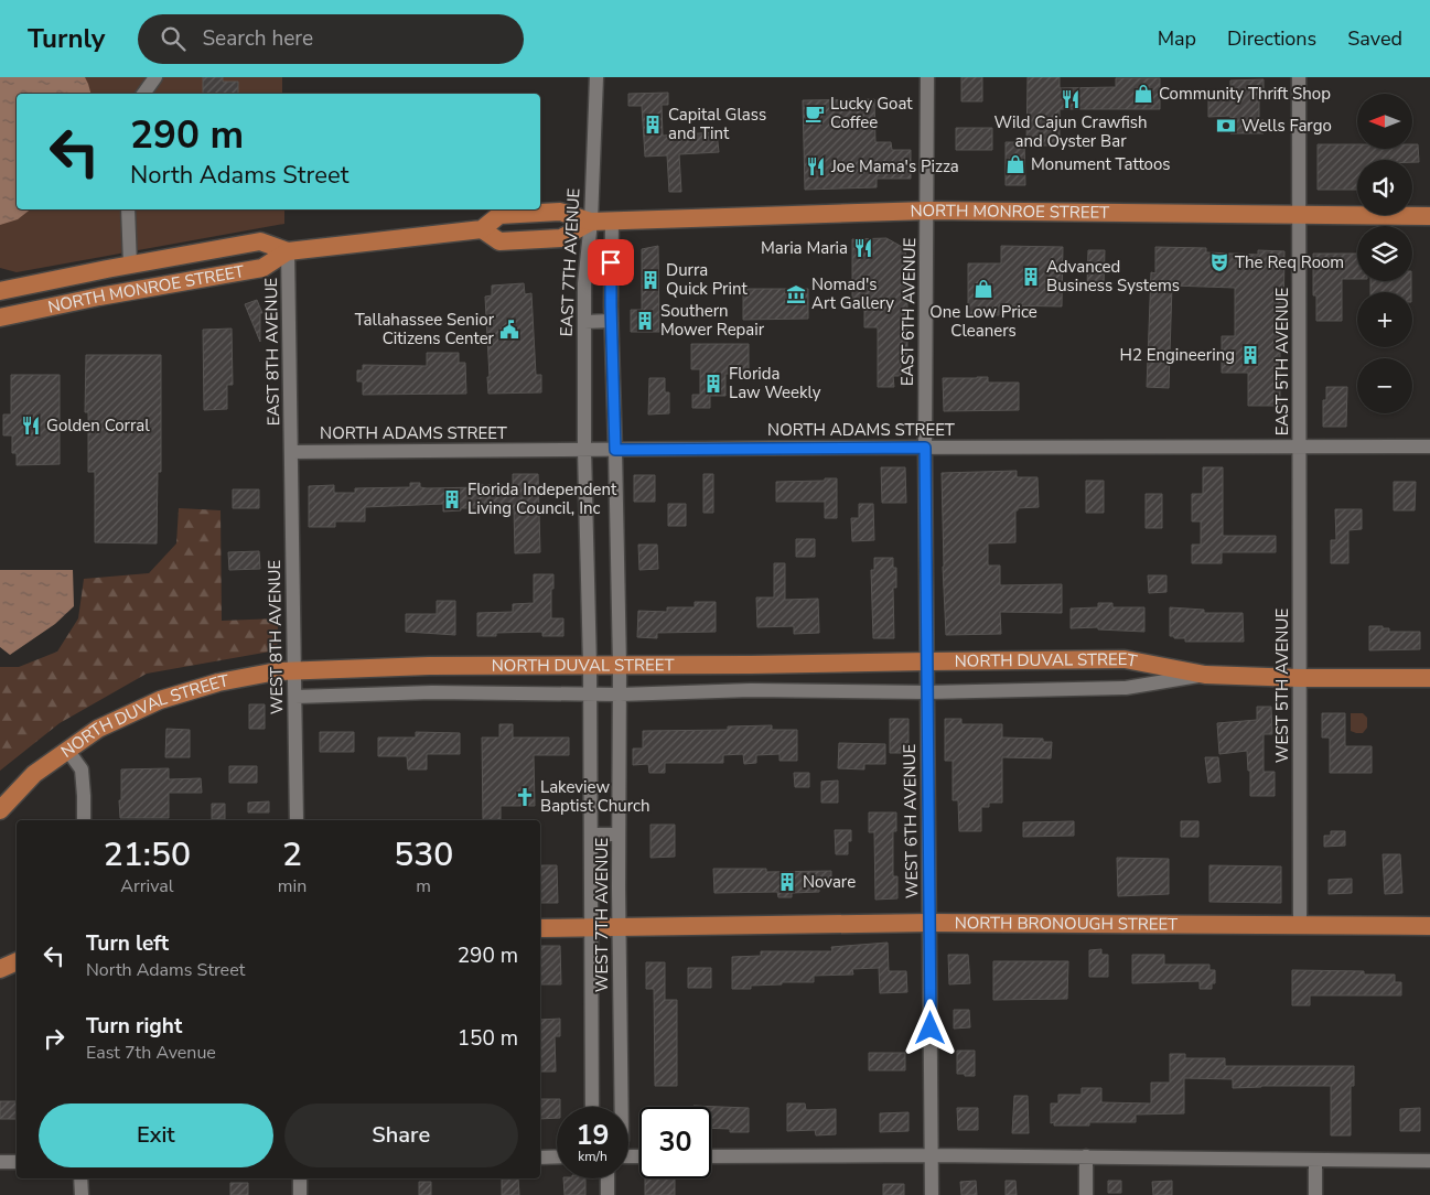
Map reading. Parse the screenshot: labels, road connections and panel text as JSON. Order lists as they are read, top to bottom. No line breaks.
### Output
{"streets":{"main road":["NORTH MONROE STREET","NORTH DUVAL STREET","NORTH BRONOUGH STREET"],"street":["EAST 7TH AVENUE","EAST 6TH AVENUE","EAST 8TH AVENUE","EAST 5TH AVENUE","NORTH ADAMS STREET","WEST 8TH AVENUE","WEST 5TH AVENUE","WEST 6TH AVENUE","WEST 7TH AVENUE"]},"crossings":[["NORTH MONROE STREET","EAST 7TH AVENUE"],["NORTH MONROE STREET","EAST 6TH AVENUE"],["NORTH MONROE STREET","EAST 8TH AVENUE"],["NORTH MONROE STREET","EAST 5TH AVENUE"],["EAST 7TH AVENUE","NORTH ADAMS STREET"],["EAST 7TH AVENUE","WEST 7TH AVENUE"],["EAST 6TH AVENUE","NORTH ADAMS STREET"],["EAST 6TH AVENUE","WEST 6TH AVENUE"],["EAST 8TH AVENUE","NORTH ADAMS STREET"],["EAST 8TH AVENUE","WEST 8TH AVENUE"],["EAST 5TH AVENUE","NORTH ADAMS STREET"],["EAST 5TH AVENUE","WEST 5TH AVENUE"],["NORTH ADAMS STREET","WEST 8TH AVENUE"],["NORTH ADAMS STREET","WEST 5TH AVENUE"],["NORTH ADAMS STREET","WEST 6TH AVENUE"],["NORTH ADAMS STREET","WEST 7TH AVENUE"],["WEST 8TH AVENUE","NORTH DUVAL STREET"],["NORTH DUVAL STREET","WEST 5TH AVENUE"],["NORTH DUVAL STREET","WEST 6TH AVENUE"],["NORTH DUVAL STREET","WEST 7TH AVENUE"],["WEST 5TH AVENUE","NORTH BRONOUGH STREET"],["WEST 6TH AVENUE","NORTH BRONOUGH STREET"],["WEST 7TH AVENUE","NORTH BRONOUGH STREET"]],"places":{"shop":["Community Thrift Shop","Monument Tattoos","One Low Price Cleaners"],"restaurant":["Wild Cajun Crawfish and Oyster Bar","Joe Mama's Pizza","Maria Maria","Golden Corral"],"cafe":["Lucky Goat Coffee"],"building":["Capital Glass and Tint","Advanced Business Systems","Durra Quick Print","Southern Mower Repair","H2 Engineering","Florida Law Weekly","Florida Independent Living Council, Inc","Novare"],"bank":["Wells Fargo"],"theatre":["The Req Room"],"museum":["Nomad's Art Gallery"],"public building":["Tallahassee Senior Citizens Center"],"church":["Lakeview Baptist Church"]},"north":"left","page":{"header":"Turnly","search":"Search here","nav":["Map","Directions","Saved"],"map_buttons":["+","−"],"turn":["290 m","North Adams Street"],"eta":["21:50","Arrival","2","min","530","m"],"list":[{"name":"Turn left","note":"North Adams Street","value":"290 m"},{"name":"Turn right","note":"East 7th Avenue","value":"150 m"}],"buttons":["Exit","Share"],"speed":"19 km/h","limit":"30"}}
